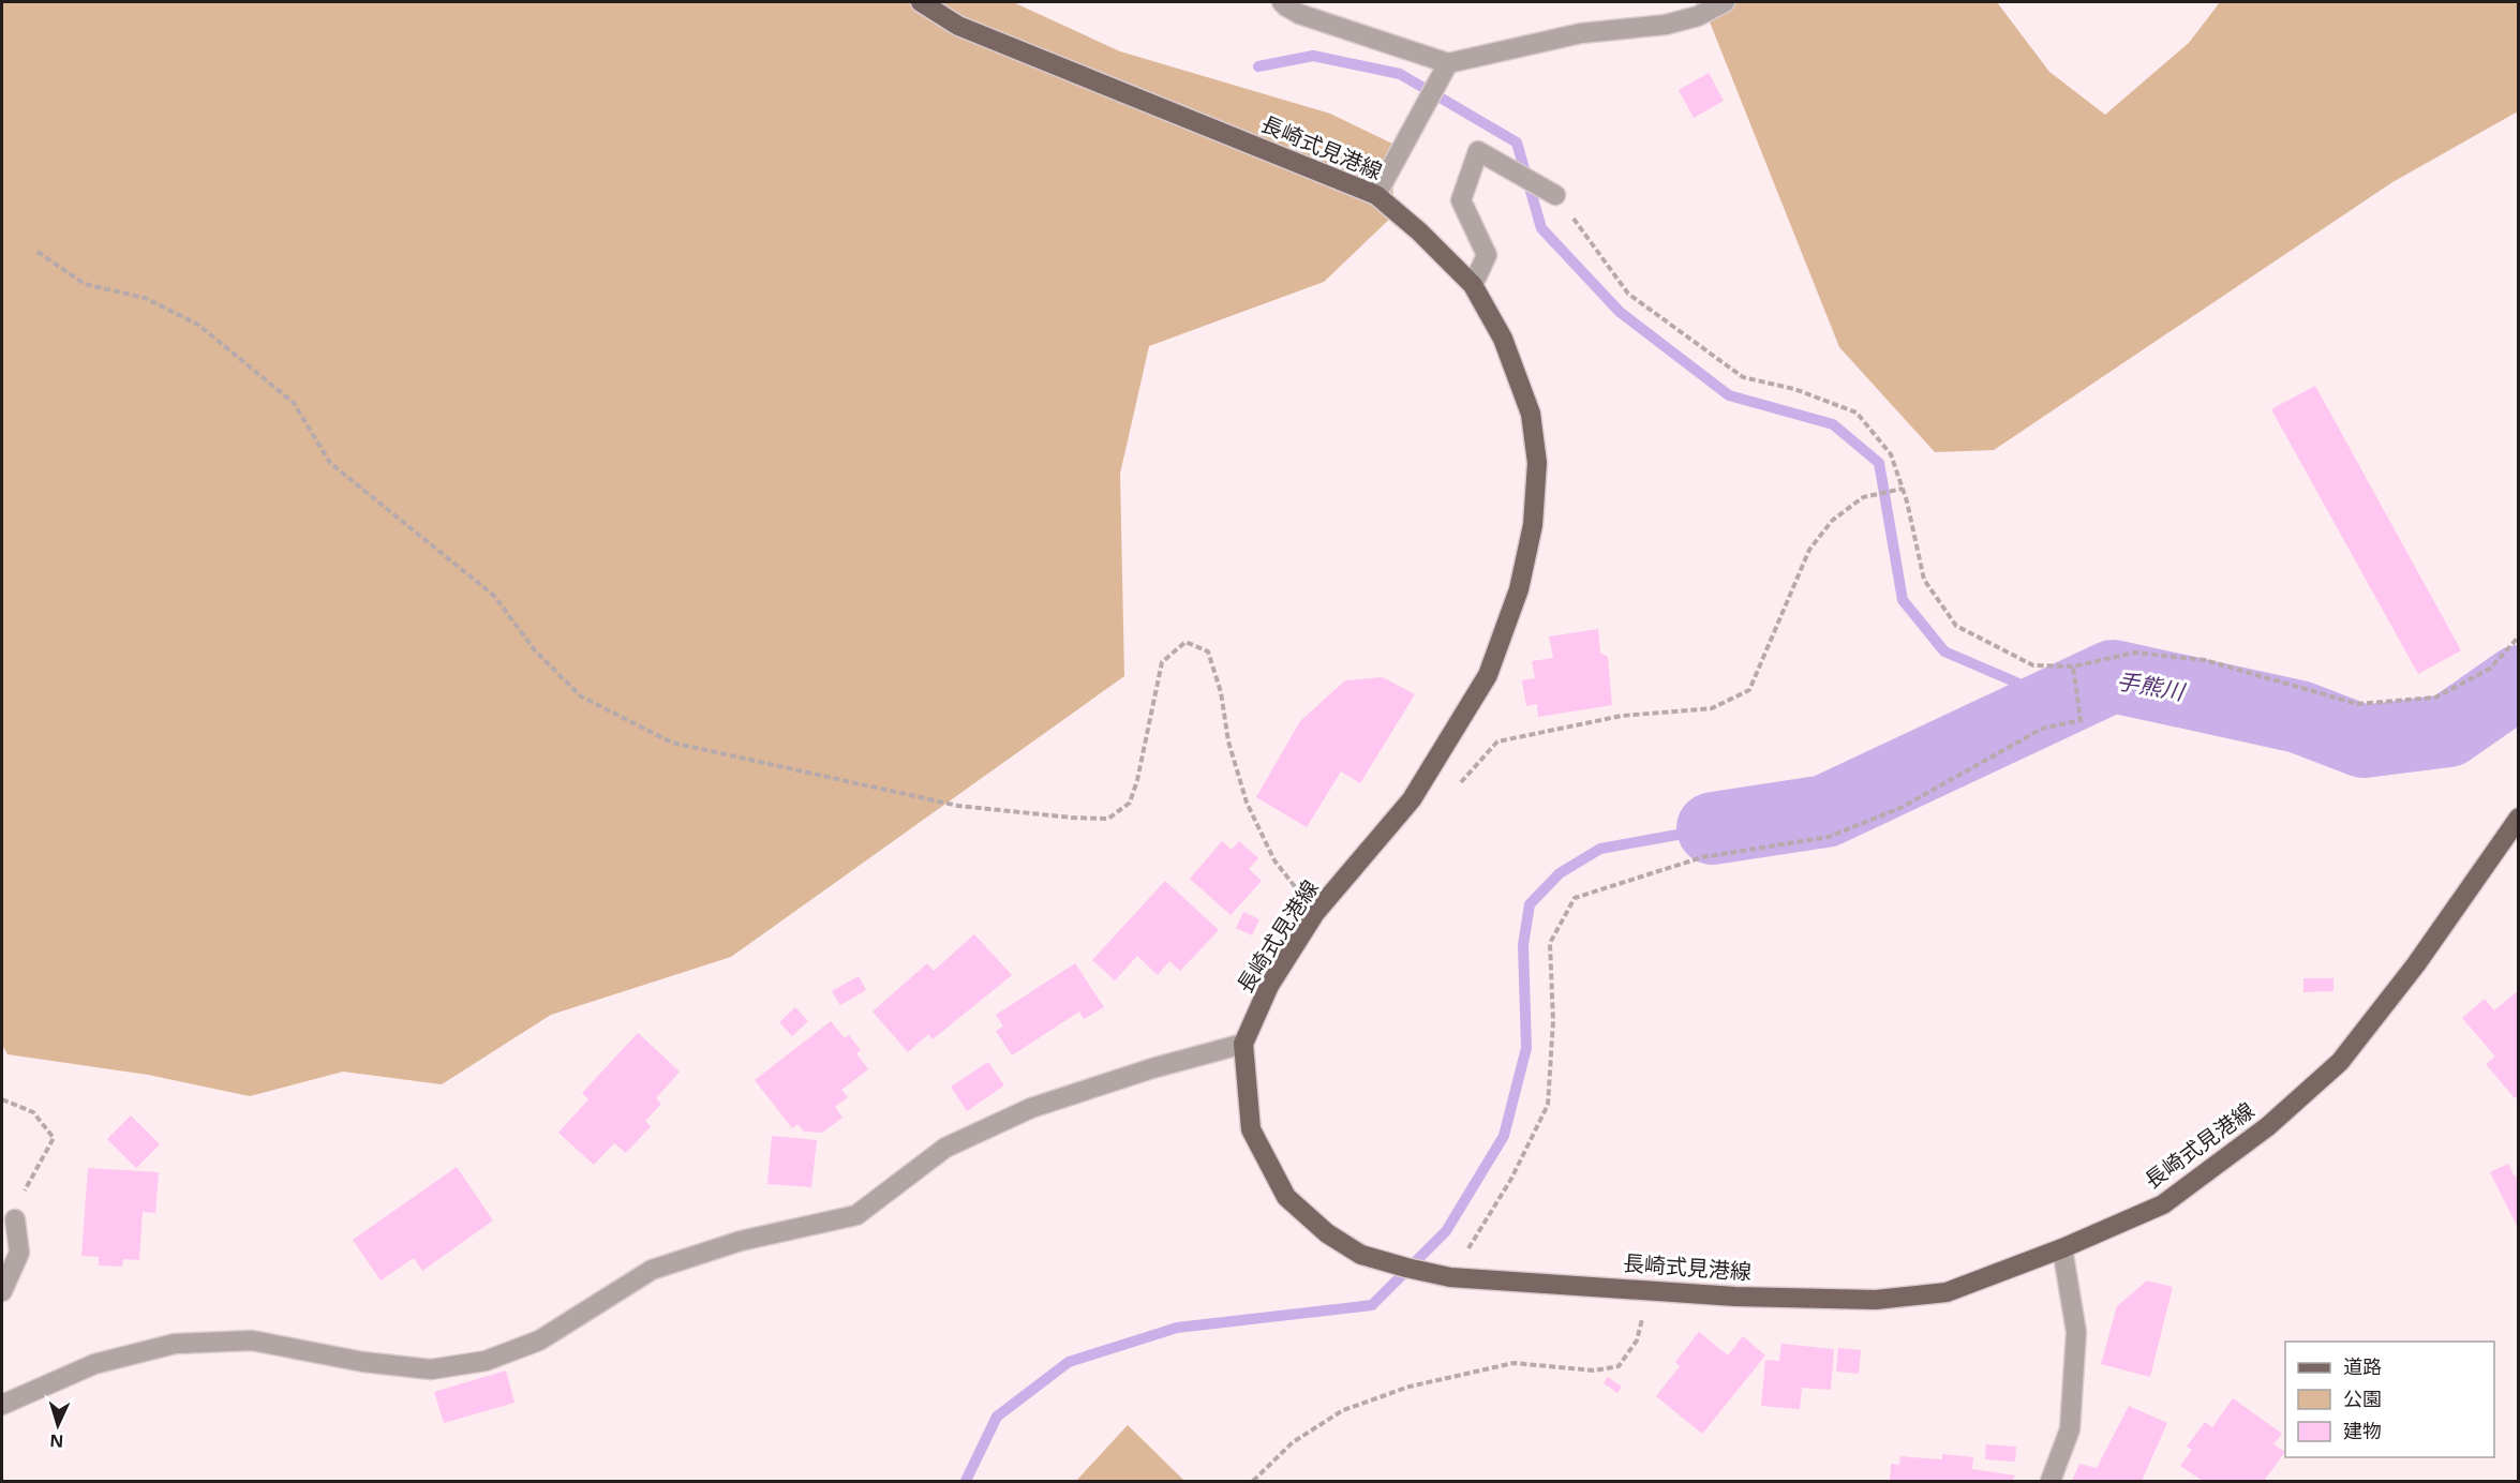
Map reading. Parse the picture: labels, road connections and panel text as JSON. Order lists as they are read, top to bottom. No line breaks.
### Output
{"streets":{"main road":["長崎式見港線"]},"water":["手熊川"],"legend":["道路","公園","建物"],"north":"bottom"}
